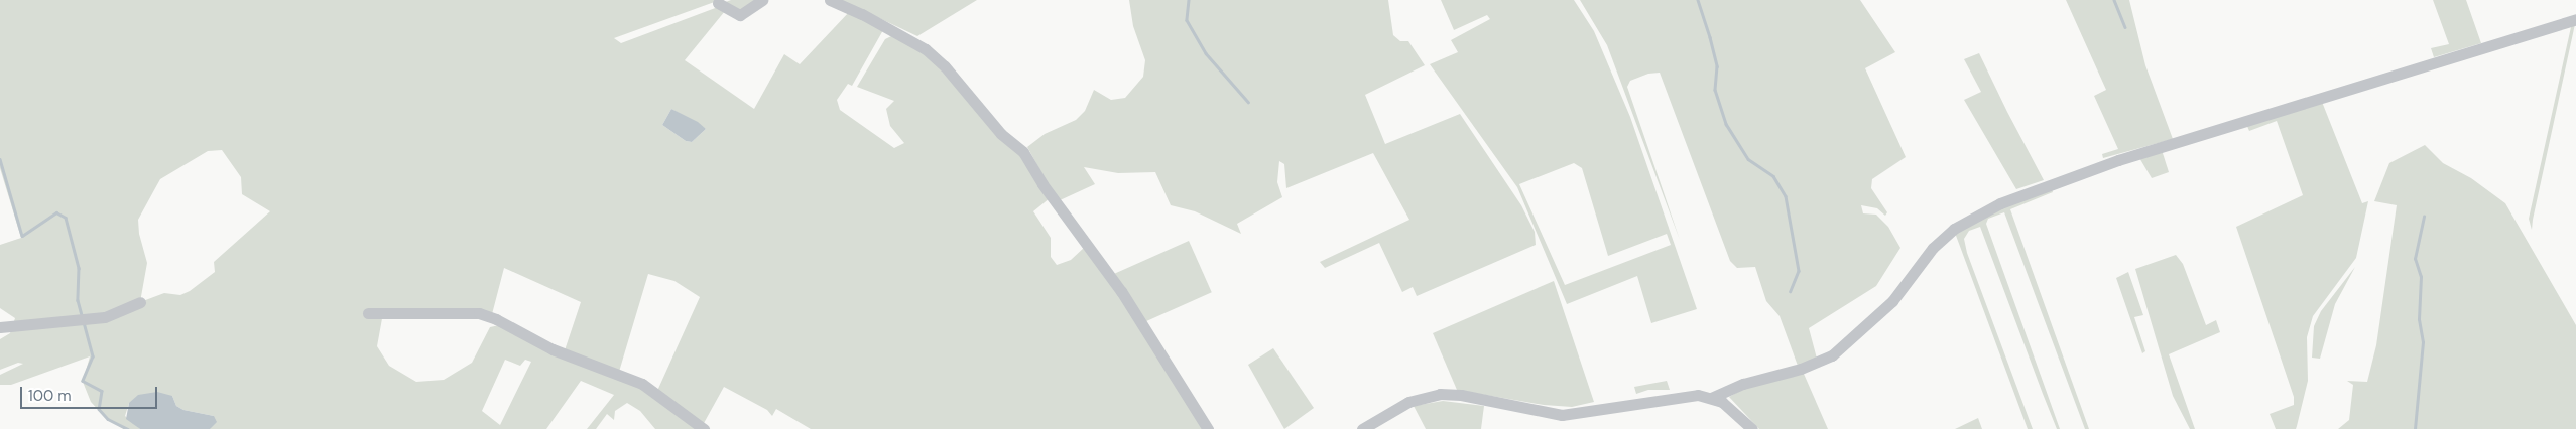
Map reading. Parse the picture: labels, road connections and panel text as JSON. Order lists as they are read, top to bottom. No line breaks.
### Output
{"scale_bar":"100 m"}
